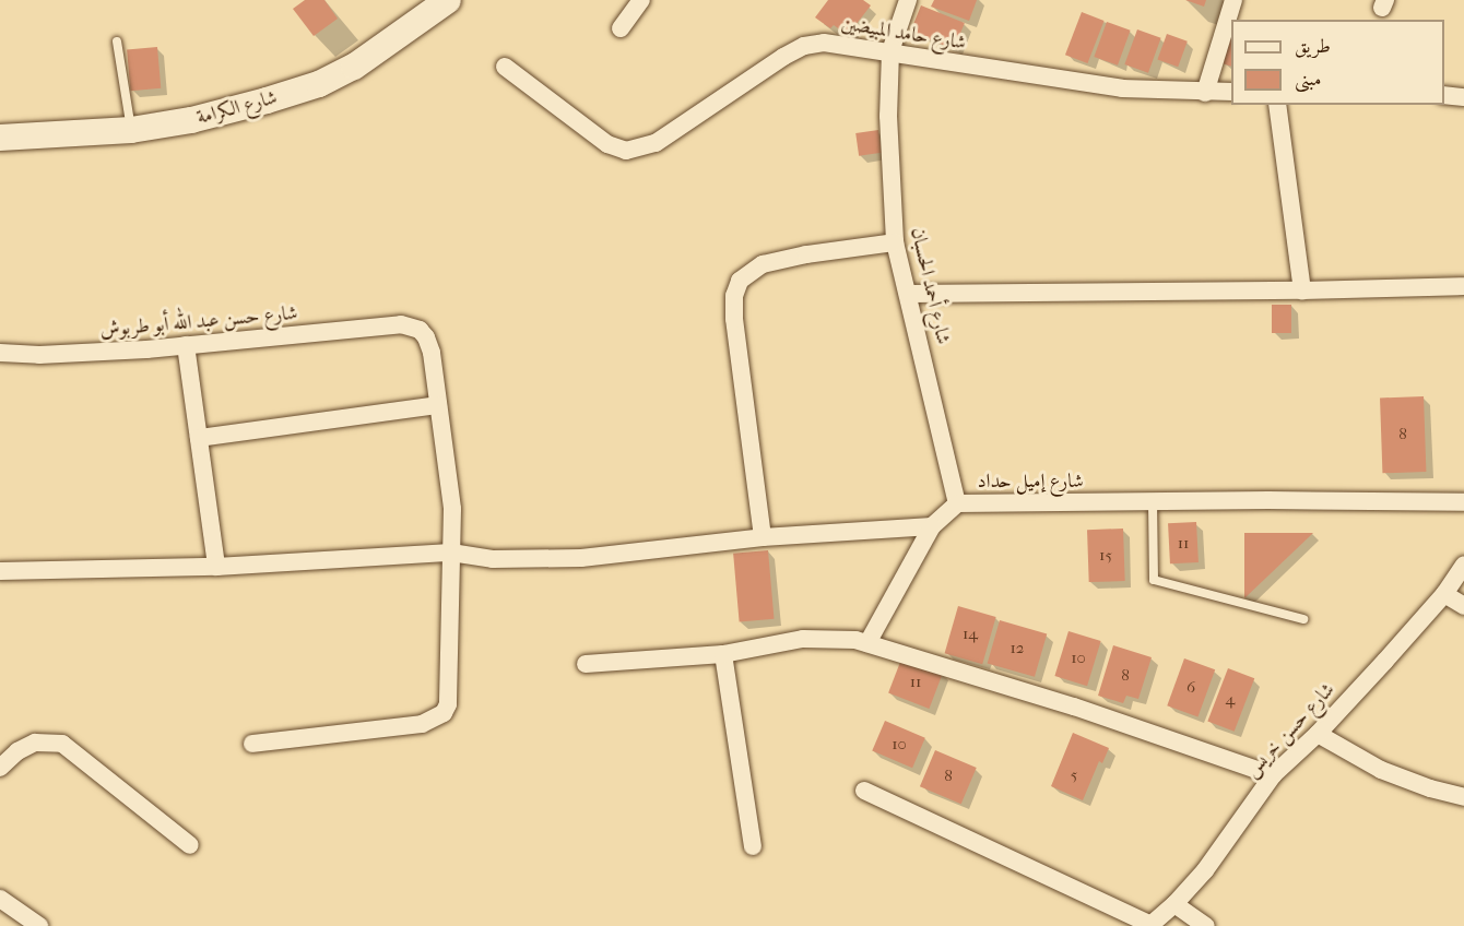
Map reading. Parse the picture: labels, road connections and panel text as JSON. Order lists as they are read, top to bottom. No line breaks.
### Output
{"streets":{"street":["شارع حامد المبيضين","شارع الكرامة","شارع أحمد الحسبان","شارع حسن عبد الله أبو طربوش","شارع إميل حداد","شارع حسن خريس"]},"crossings":[["شارع حامد المبيضين","شارع أحمد الحسبان"],["شارع أحمد الحسبان","شارع إميل حداد"]],"house_numbers":["8","11","15","14","12","10","8","11","6","4","10","5","8"],"legend":["طريق","مبنى"]}
